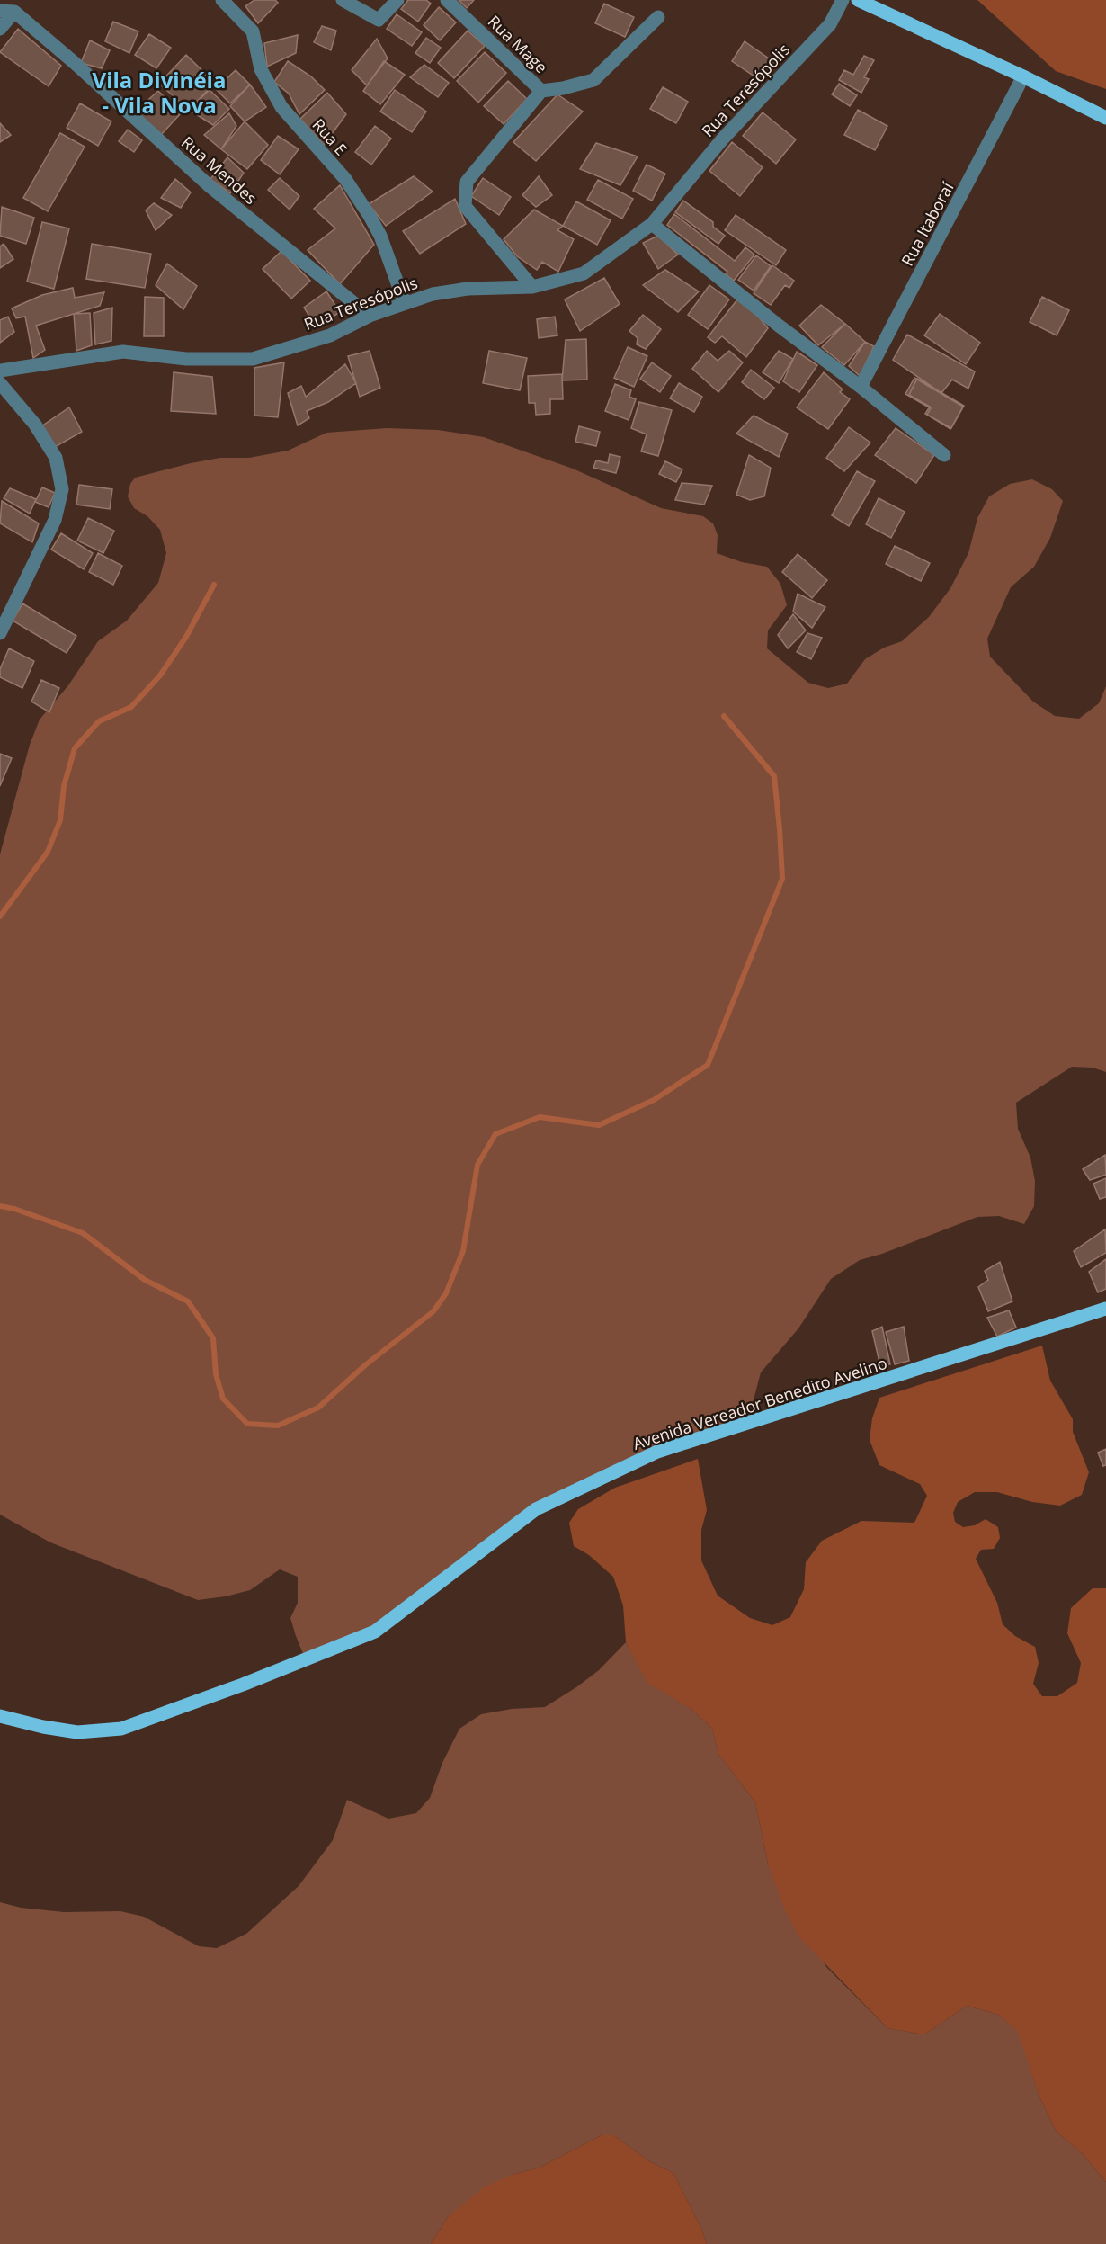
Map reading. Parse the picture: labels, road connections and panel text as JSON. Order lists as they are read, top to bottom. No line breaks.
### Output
{"streets":{"main road":["Avenida Vereador Benedito Avelino"],"street":["Rua Mage","Rua Teresópolis","Rua E","Rua Mendes","Rua Itaboraí"]},"crossings":[["Rua Teresópolis","Rua E"],["Rua Teresópolis","Rua Mendes"]],"districts":["Vila Divinéia - Vila Nova"]}
